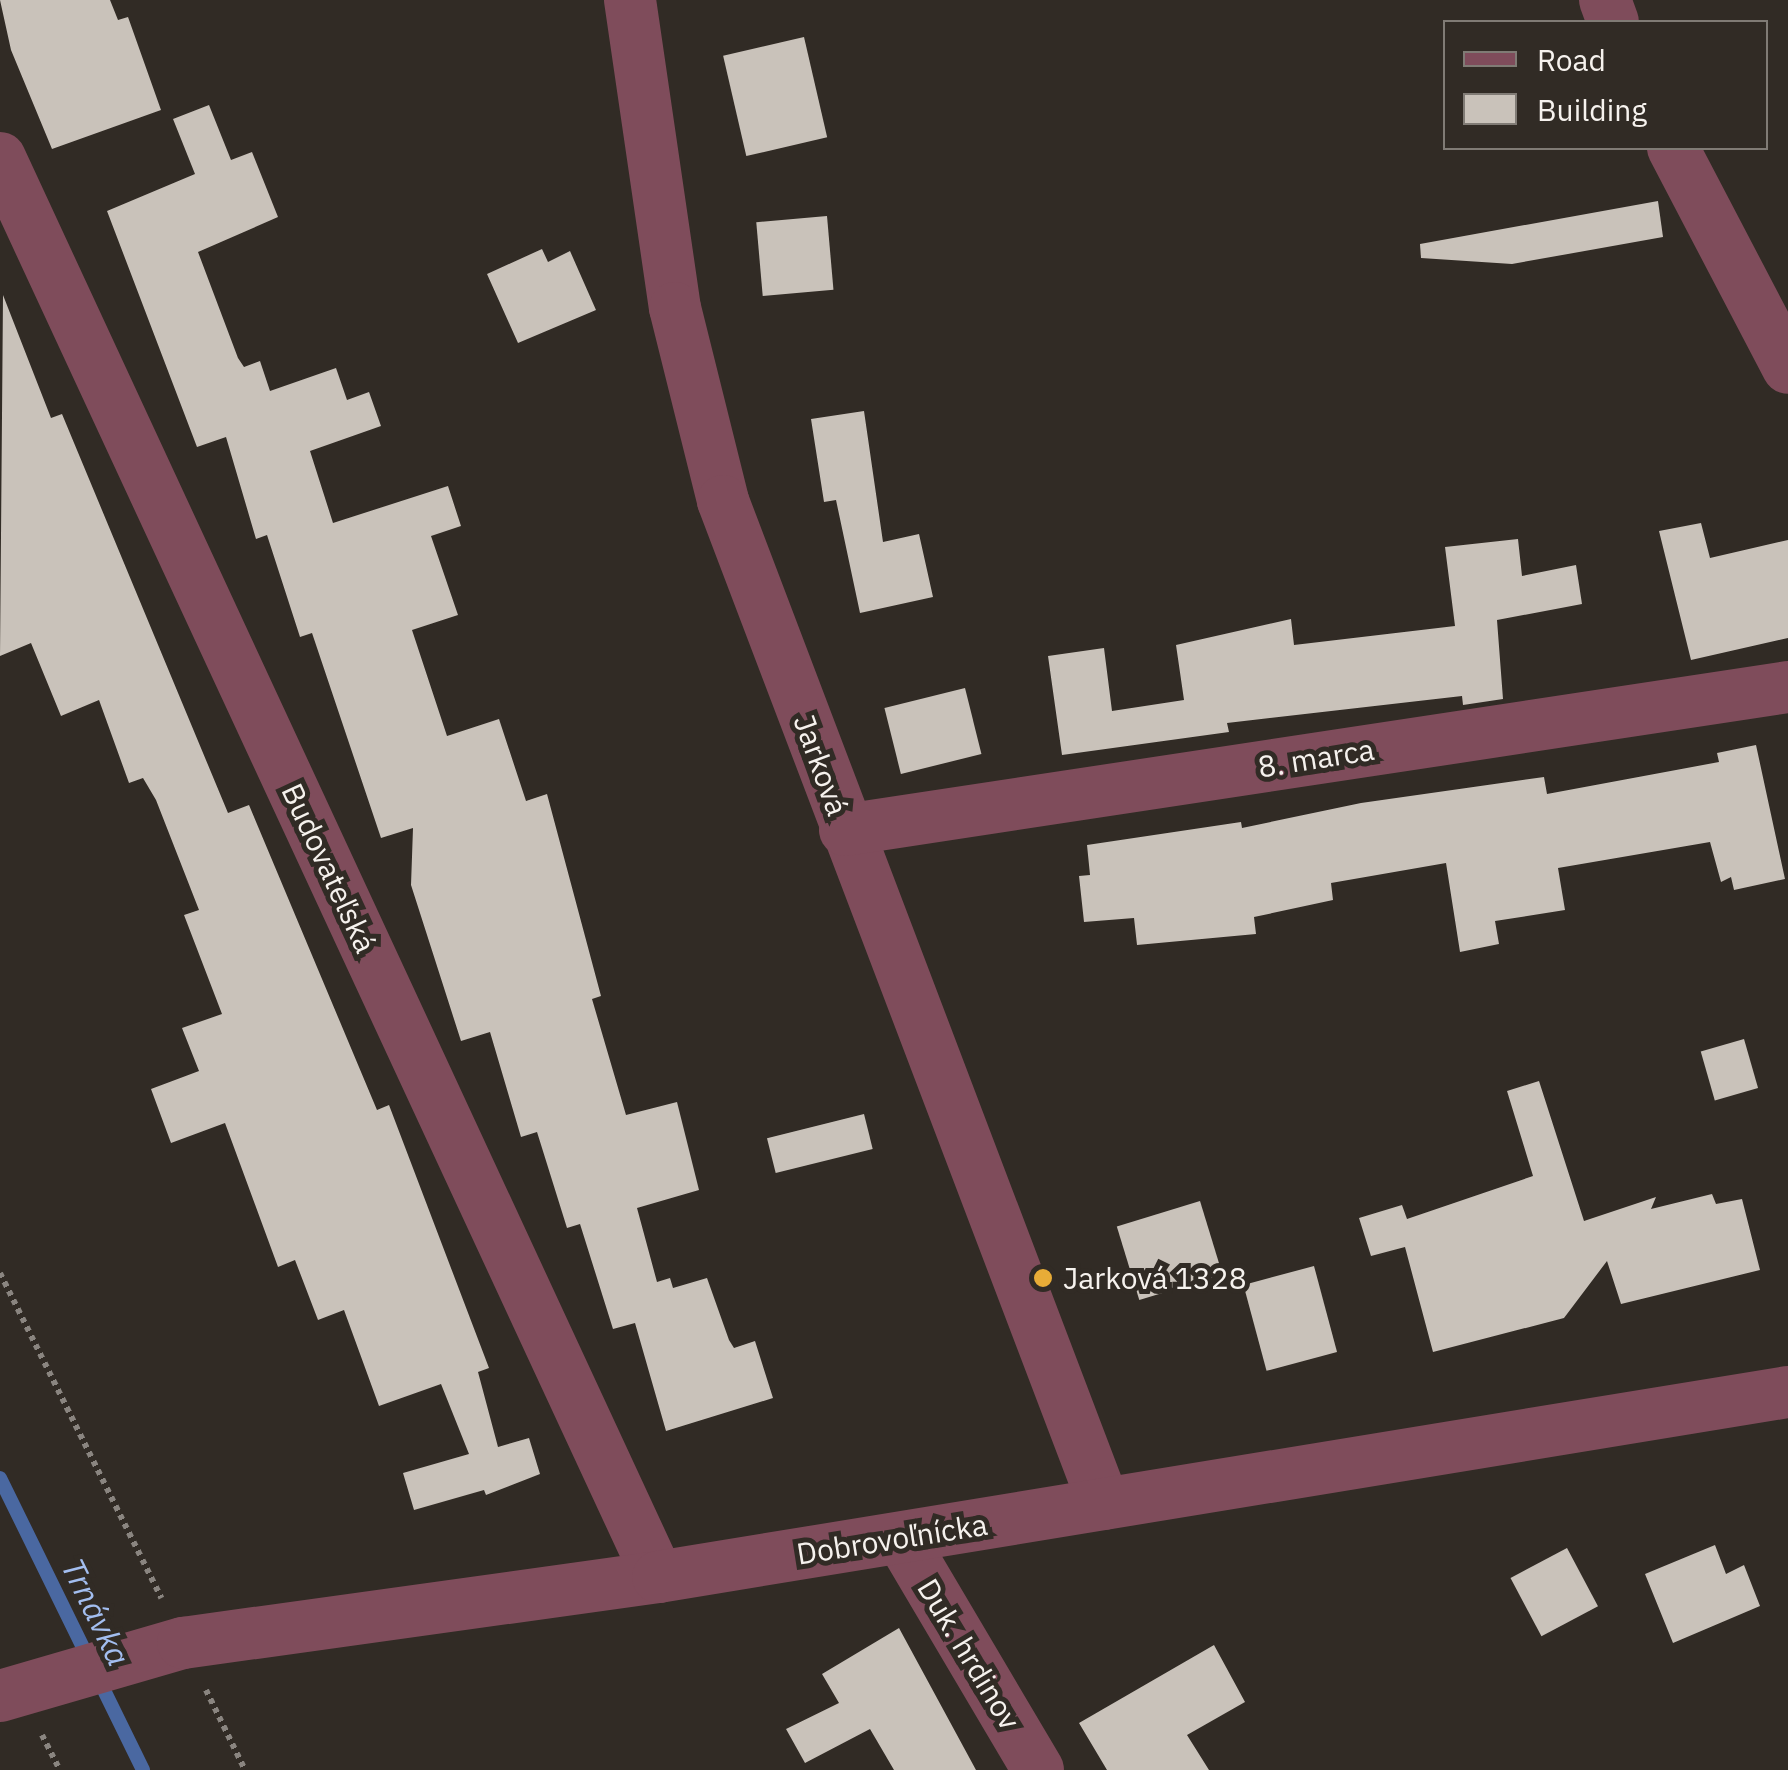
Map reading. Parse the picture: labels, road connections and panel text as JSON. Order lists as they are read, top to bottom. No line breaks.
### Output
{"streets":{"street":["8. marca","Jarková","Budovateľská","Dobrovoľnícka","Duk. hrdinov"]},"crossings":[["8. marca","Jarková"],["Jarková","Dobrovoľnícka"],["Budovateľská","Dobrovoľnícka"],["Dobrovoľnícka","Duk. hrdinov"]],"water":["Trnávka"],"places":["Jarková 1328"],"legend":["Road","Building"]}
